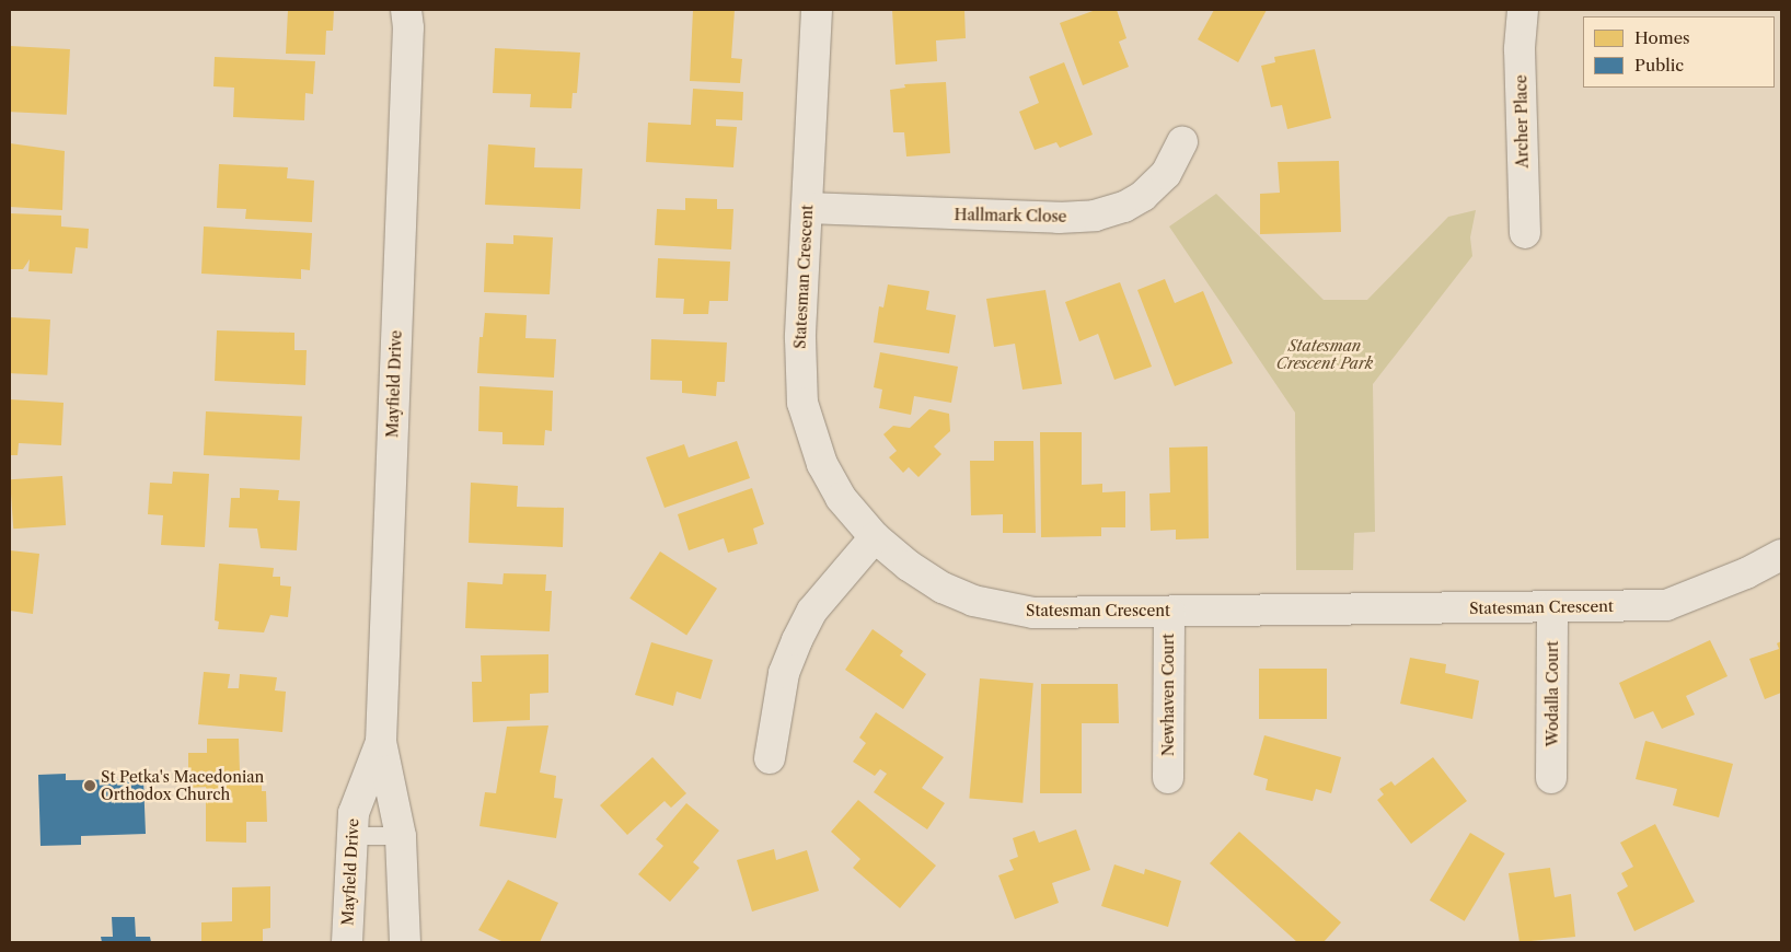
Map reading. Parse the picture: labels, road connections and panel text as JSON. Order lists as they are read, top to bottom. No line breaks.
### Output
{"streets":{"street":["Archer Place","Hallmark Close","Statesman Crescent","Mayfield Drive","Wodalla Court","Newhaven Court"]},"crossings":[["Hallmark Close","Statesman Crescent"],["Statesman Crescent","Wodalla Court"],["Statesman Crescent","Newhaven Court"]],"parks":["Statesman Crescent Park"],"places":["St Petka's Macedonian Orthodox Church"],"legend":["Homes","Public"]}
